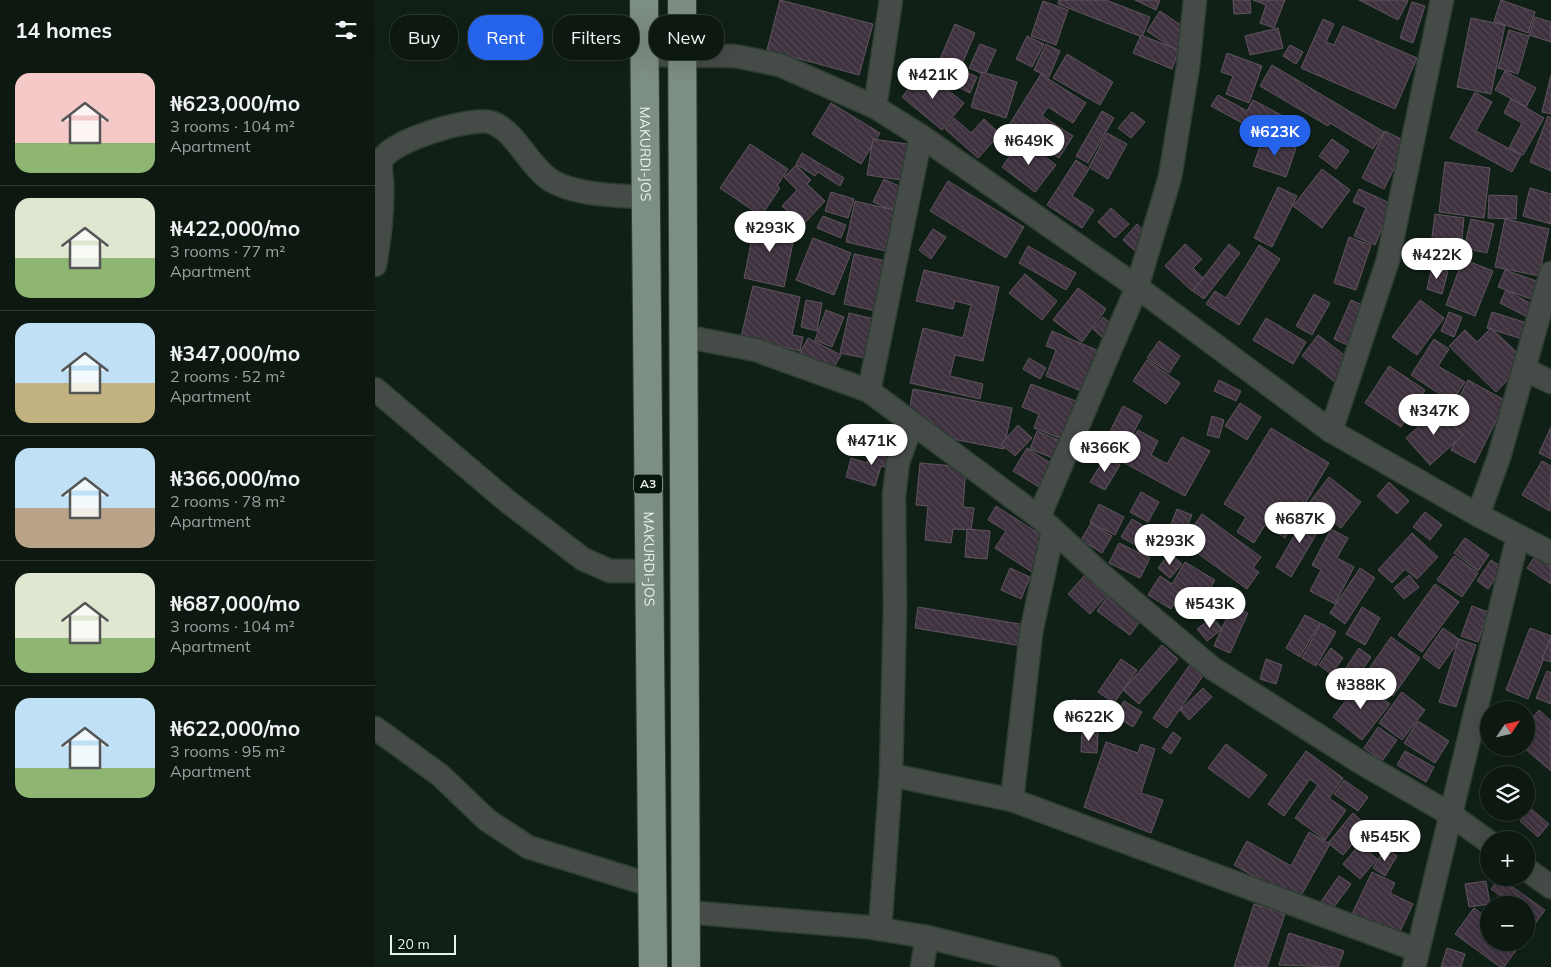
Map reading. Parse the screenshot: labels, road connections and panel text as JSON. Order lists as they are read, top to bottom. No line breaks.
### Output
{"streets":{"highway":["MAKURDI-JOS","A3"]},"scale_bar":"20 m","north":"top right","page":{"heading":"14 homes","chip":["Buy","Rent","Filters","New"],"price":["₦421K","₦623K","₦649K","₦293K","₦422K","₦347K","₦471K","₦366K","₦687K","₦293K","₦543K","₦388K","₦622K","₦545K"],"list":[{"name":"₦623,000/mo","note":"3 rooms · 104 m² · Apartment"},{"name":"₦422,000/mo","note":"3 rooms · 77 m² · Apartment"},{"name":"₦347,000/mo","note":"2 rooms · 52 m² · Apartment"},{"name":"₦366,000/mo","note":"2 rooms · 78 m² · Apartment"},{"name":"₦687,000/mo","note":"3 rooms · 104 m² · Apartment"},{"name":"₦622,000/mo","note":"3 rooms · 95 m² · Apartment"}],"map_buttons":["+","−"],"scale":"20 m"}}
